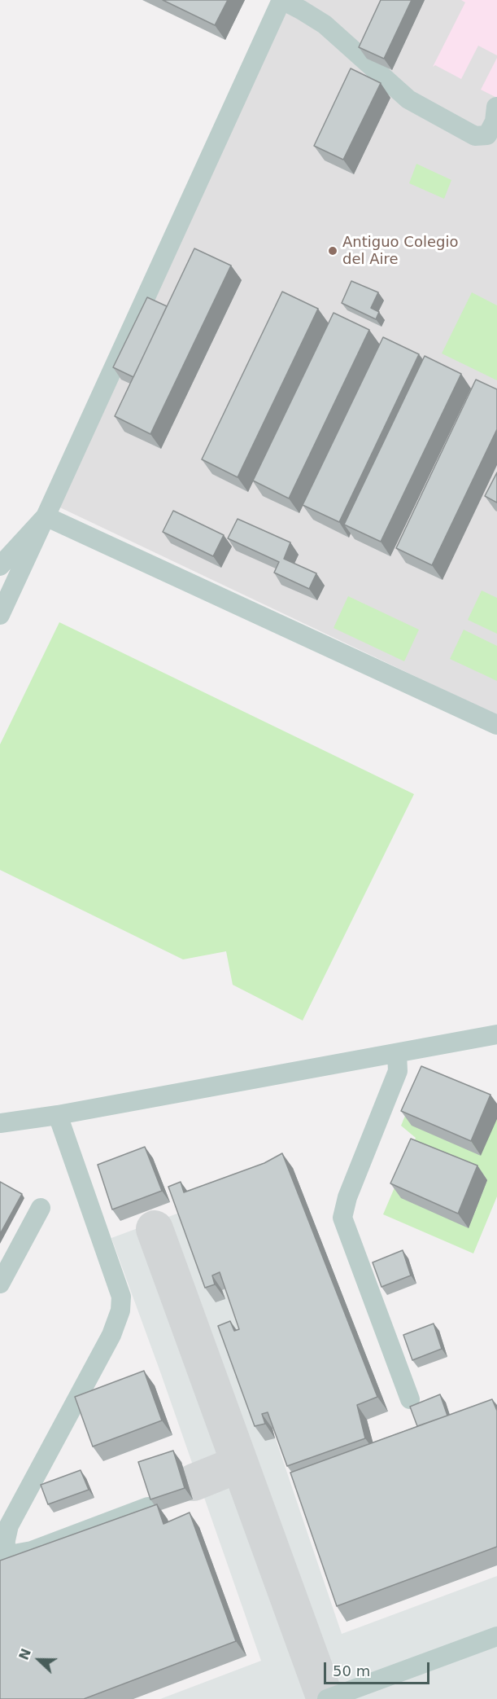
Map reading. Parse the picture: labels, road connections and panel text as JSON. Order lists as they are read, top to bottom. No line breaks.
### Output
{"places":["Antiguo Colegio del Aire"],"scale_bar":"50 m","north":"left"}
